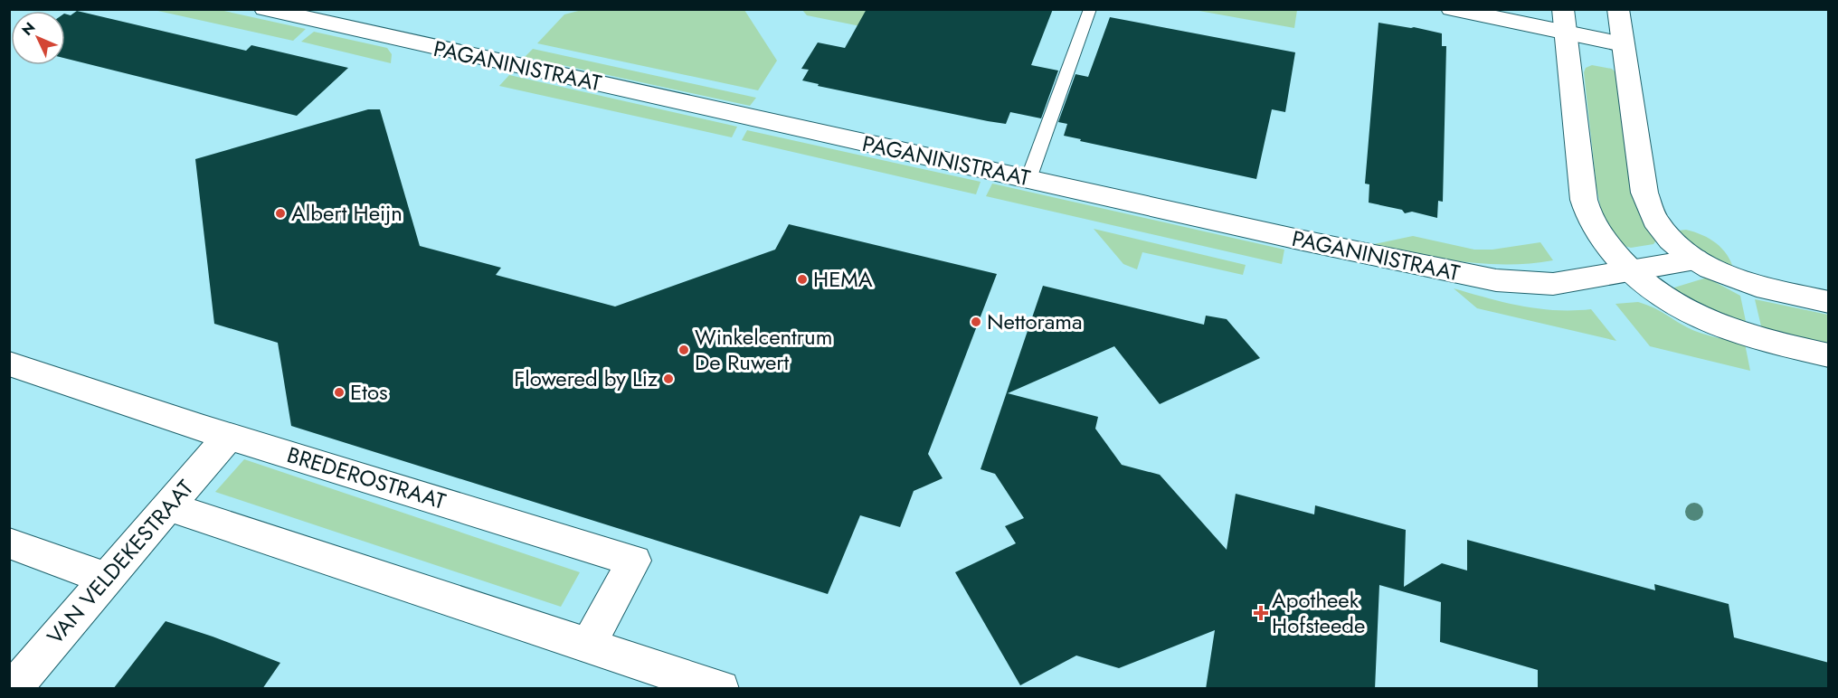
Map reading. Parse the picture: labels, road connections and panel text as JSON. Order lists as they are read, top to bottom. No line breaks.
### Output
{"streets":{"street":["PAGANINISTRAAT","BREDEROSTRAAT","VAN VELDEKESTRAAT"]},"crossings":[["BREDEROSTRAAT","VAN VELDEKESTRAAT"]],"places":{"other":["Albert Heijn","HEMA","Nettorama","Winkelcentrum De Ruwert","Flowered by Liz","Etos"],"health":["Apotheek Hofsteede"]},"north":"top left"}
